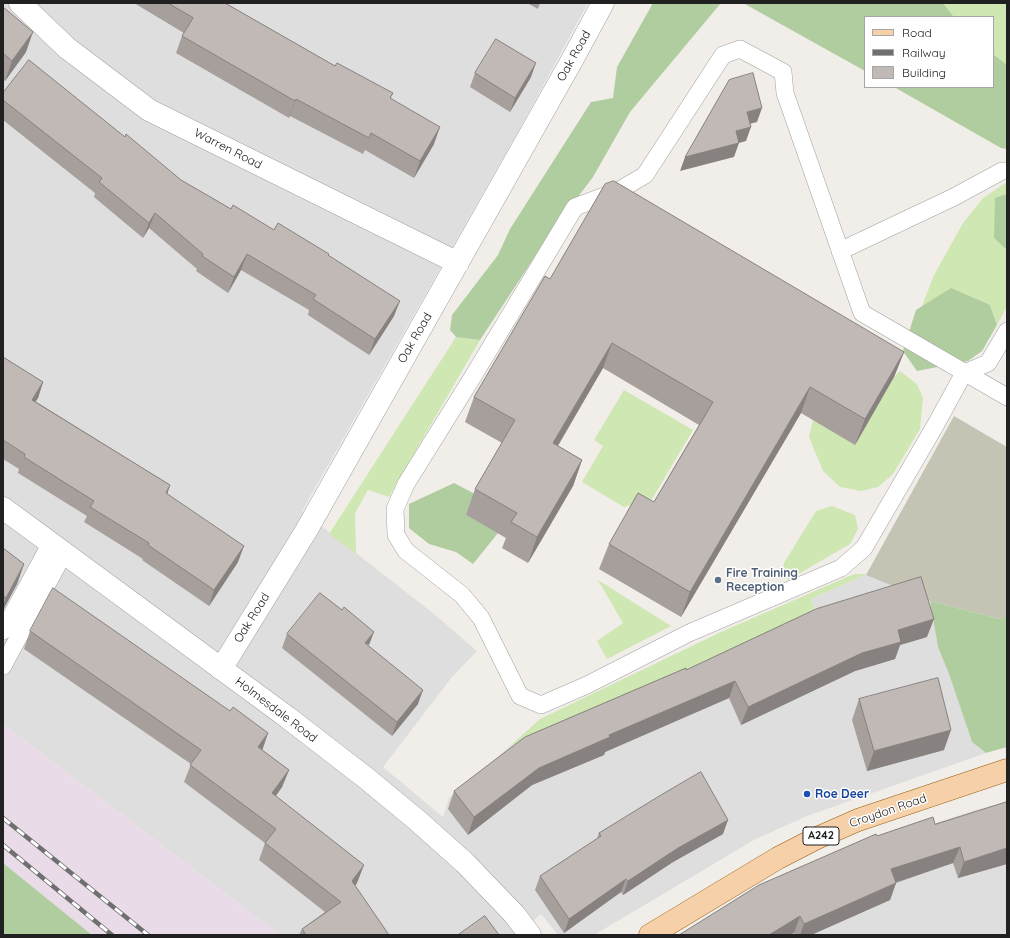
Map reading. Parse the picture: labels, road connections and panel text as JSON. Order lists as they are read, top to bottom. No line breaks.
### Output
{"streets":{"main road":["Croydon Road","A242"],"street":["Oak Road","Warren Road","Holmesdale Road"]},"crossings":[["Oak Road","Warren Road"],["Oak Road","Holmesdale Road"]],"places":["Fire Training Reception","Roe Deer"],"legend":["Road","Railway","Building"]}
